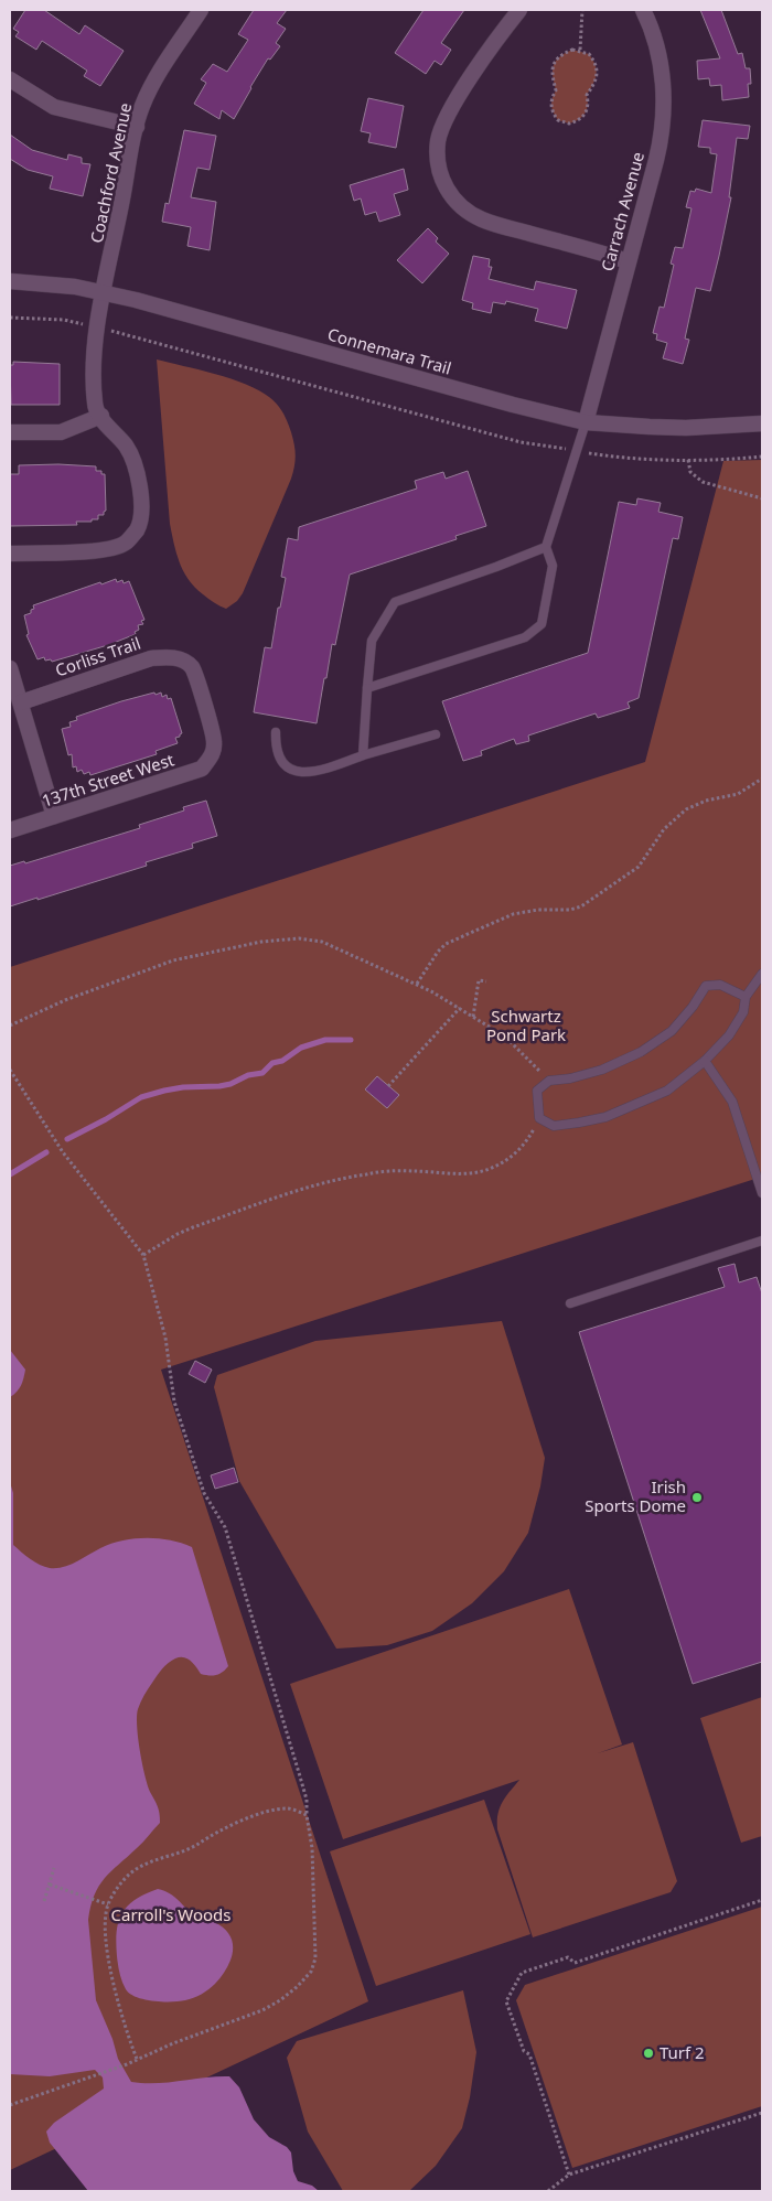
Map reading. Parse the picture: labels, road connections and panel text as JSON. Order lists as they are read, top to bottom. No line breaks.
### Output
{"streets":{"street":["Coachford Avenue","Carrach Avenue","Connemara Trail","Corliss Trail","137th Street West"]},"crossings":[["Coachford Avenue","Connemara Trail"],["Carrach Avenue","Connemara Trail"],["Corliss Trail","137th Street West"]],"parks":["Schwartz Pond Park","Carroll's Woods"],"places":["Irish Sports Dome","Turf 2"]}
